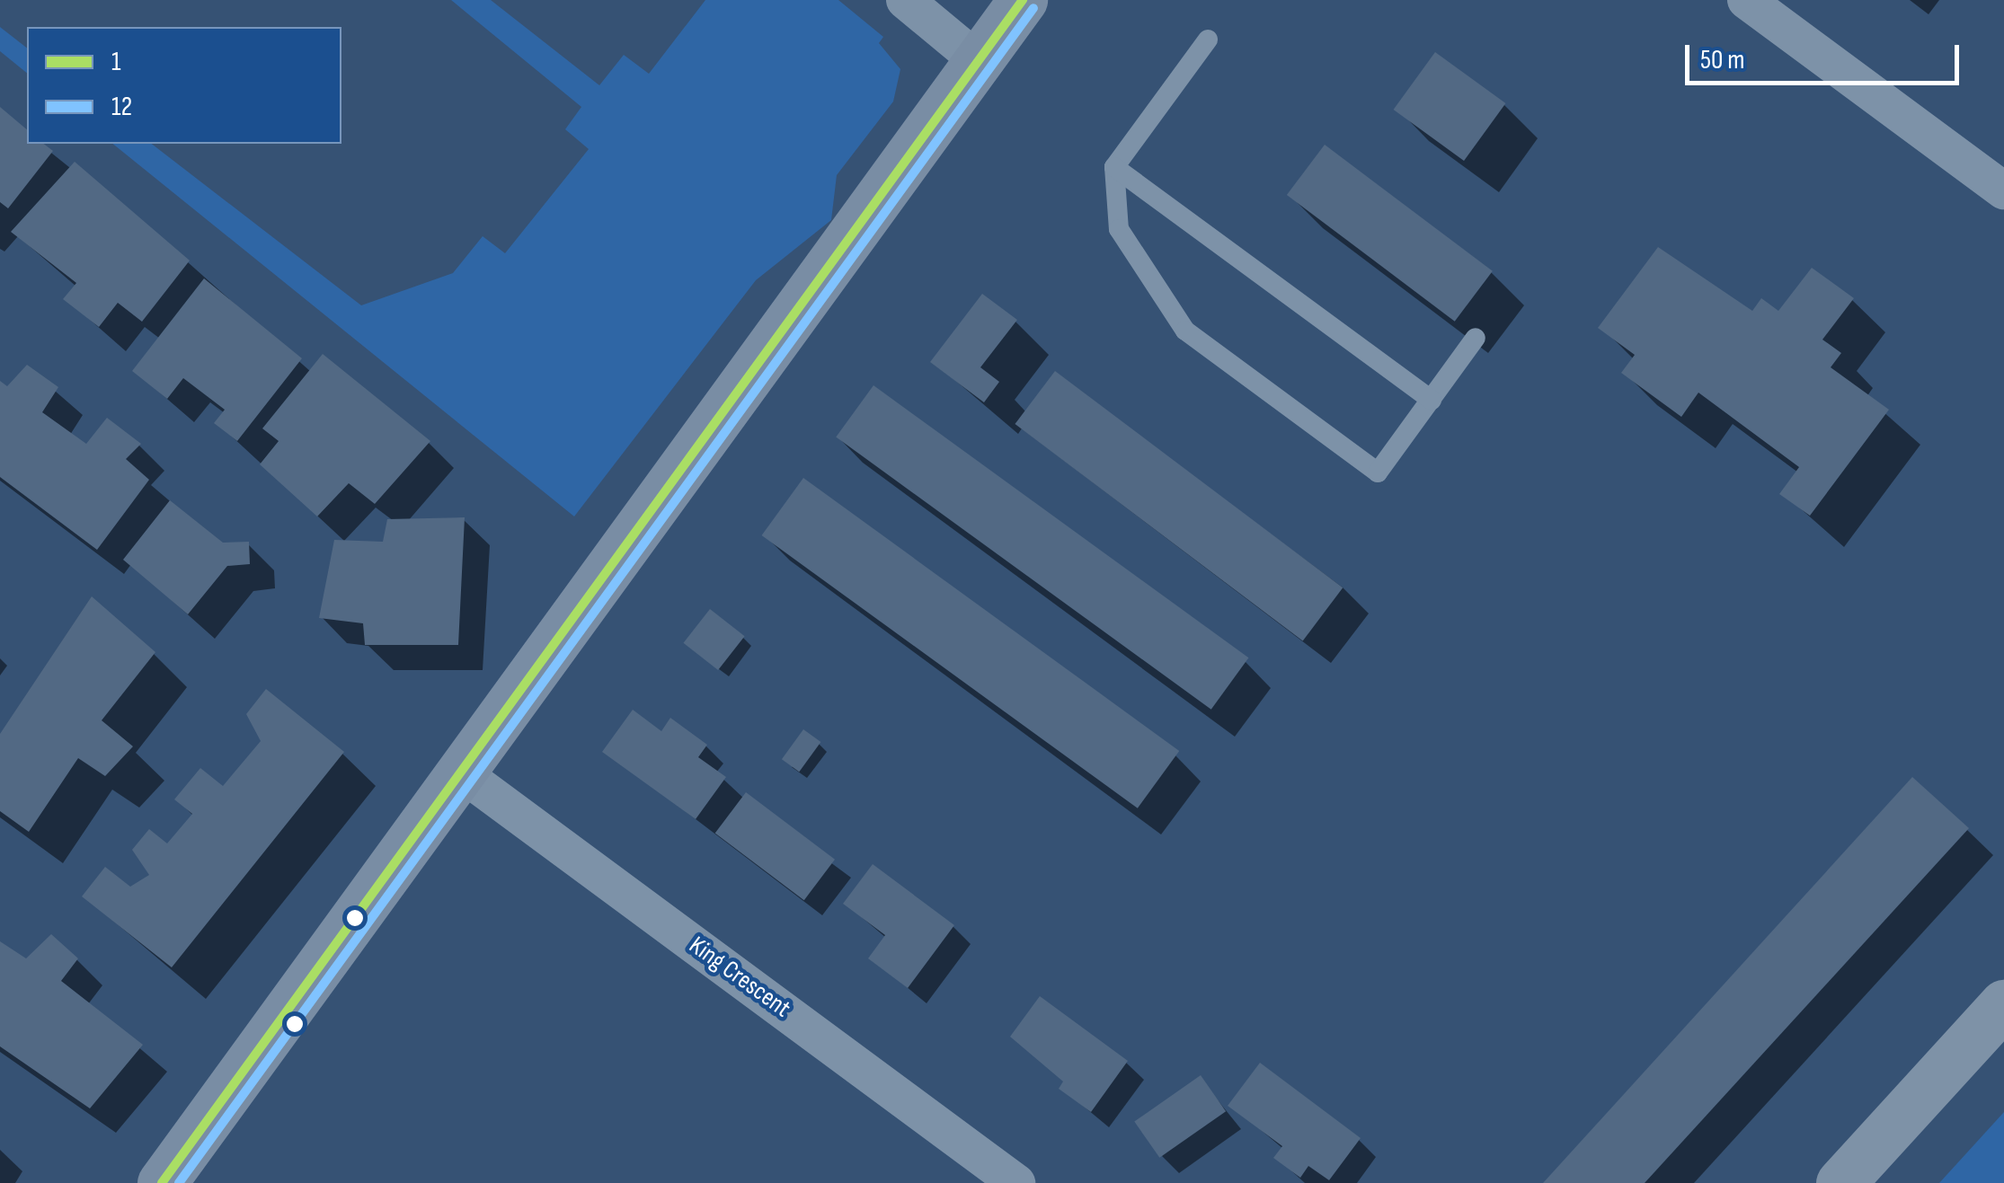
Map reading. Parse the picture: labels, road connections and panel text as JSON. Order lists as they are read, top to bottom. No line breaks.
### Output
{"streets":{"street":["King Crescent"]},"lines":["transit line 1","transit line 12"],"legend":["1","12"],"scale_bar":"50 m"}
